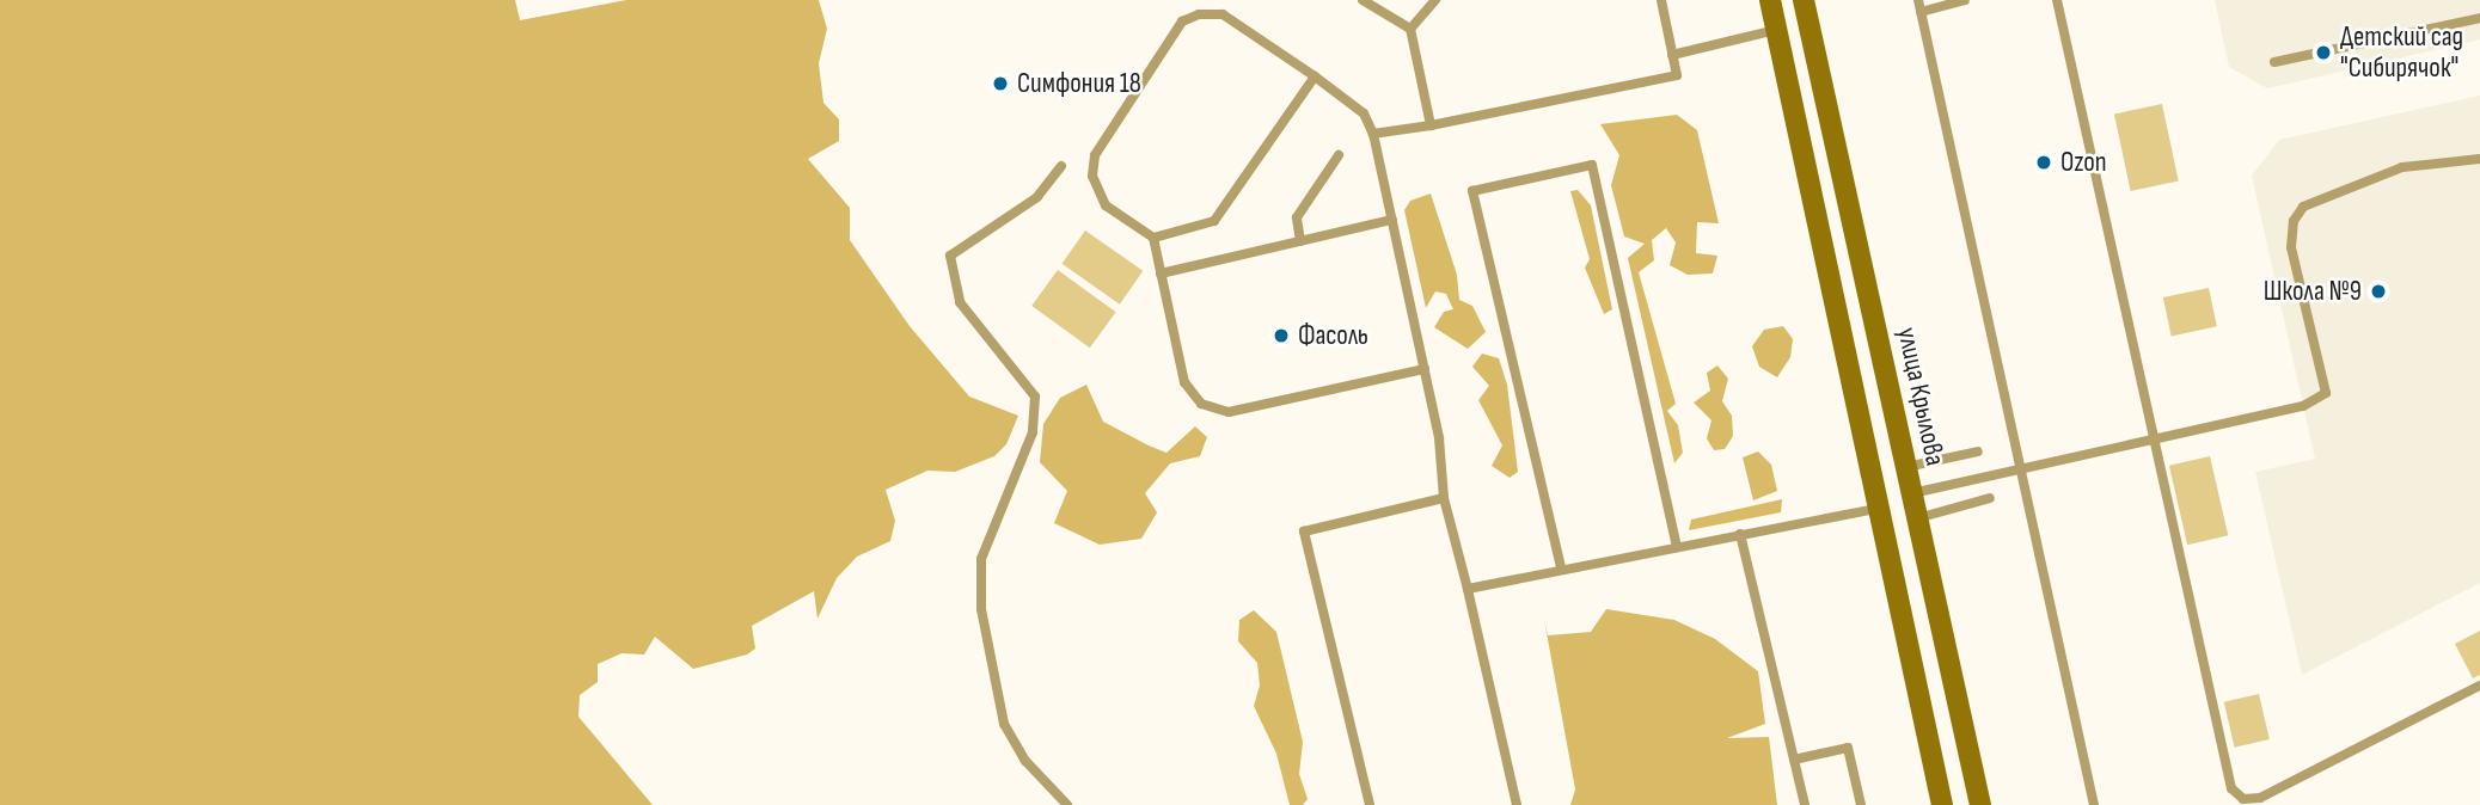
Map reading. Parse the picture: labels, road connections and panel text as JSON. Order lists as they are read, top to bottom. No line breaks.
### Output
{"streets":{"main road":["улица Крылова"]},"places":["Детский сад \"Сибирячок\"","Симфония 18","Ozon","Школа №9","Фасоль"]}
